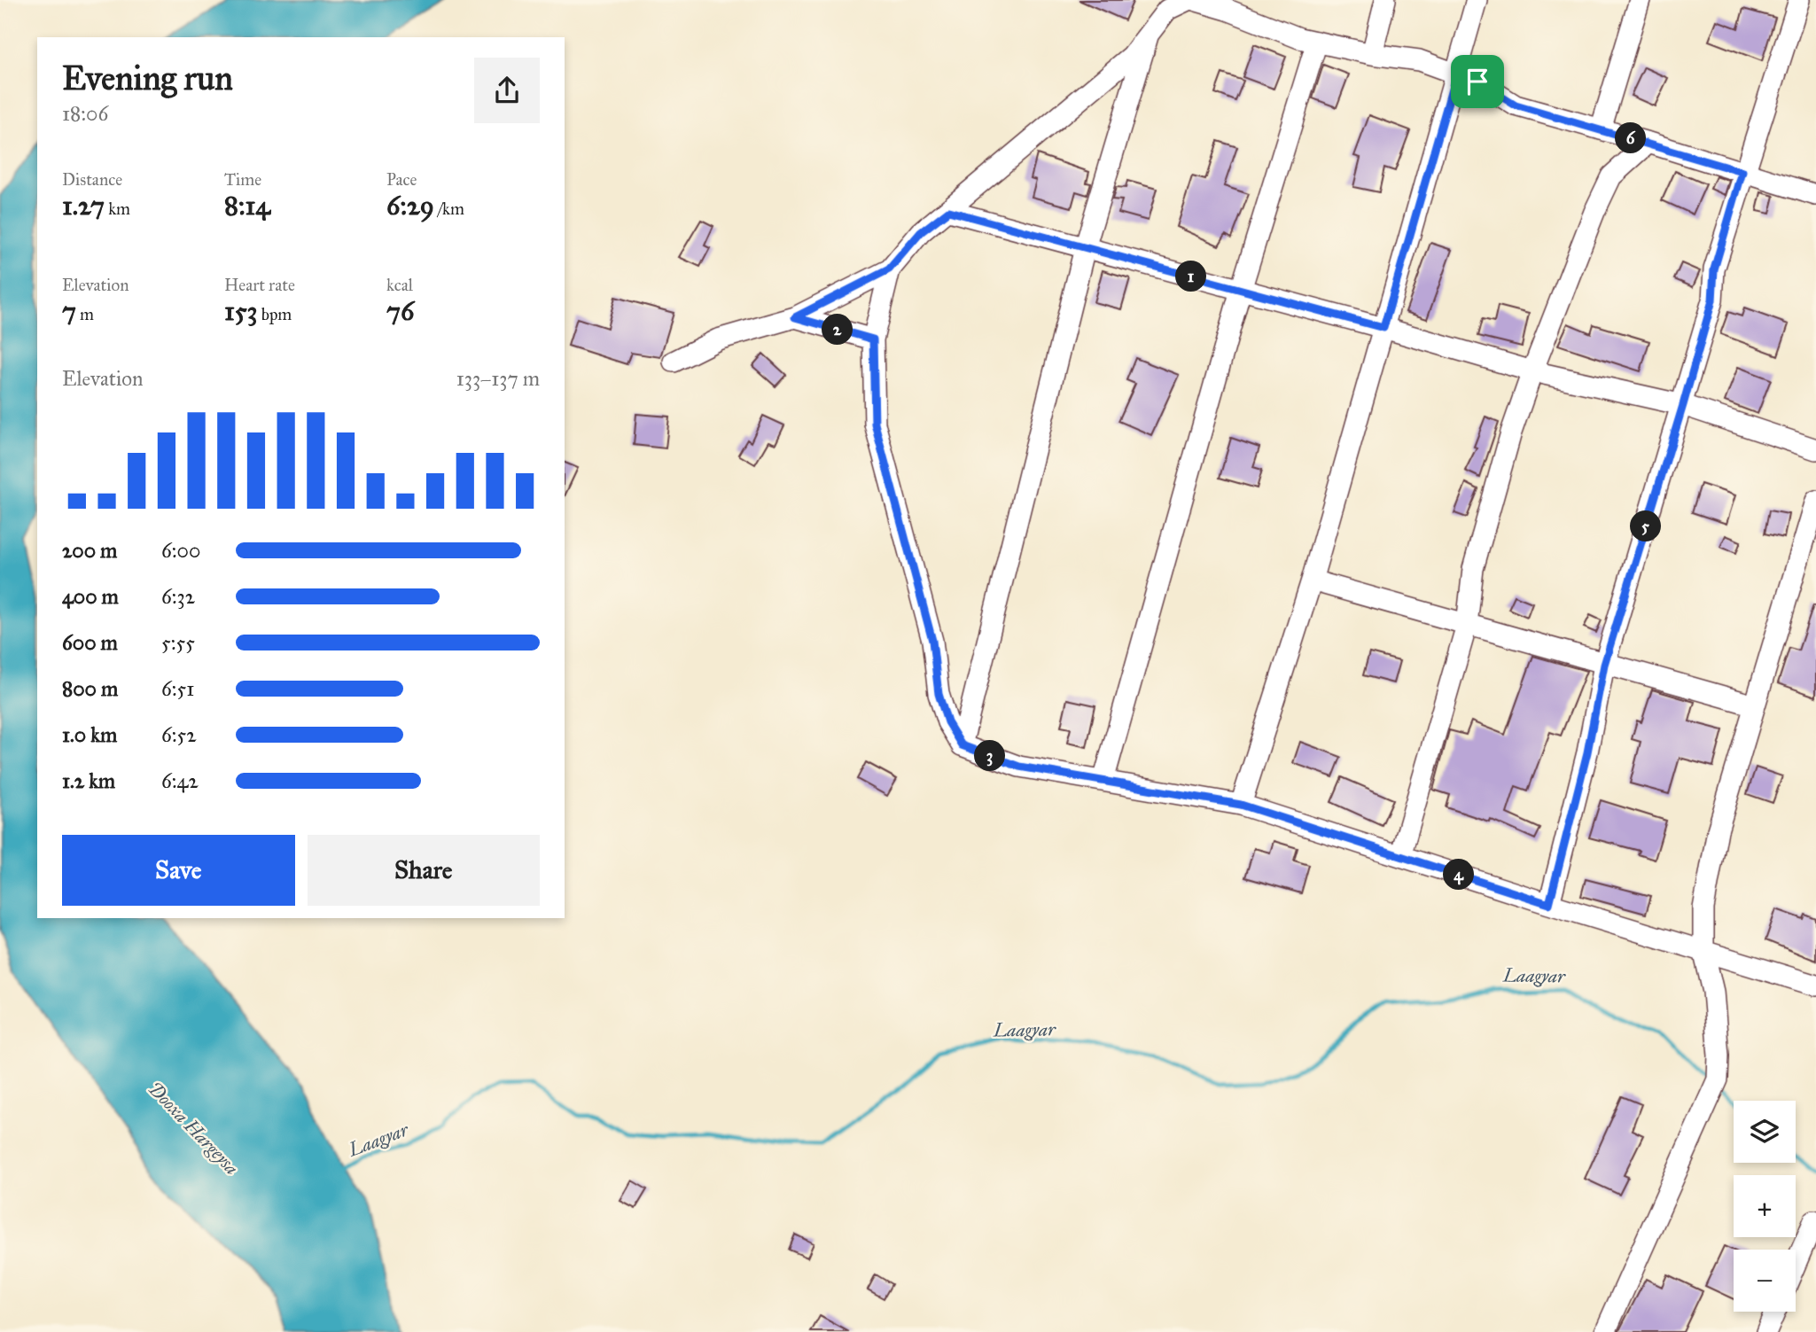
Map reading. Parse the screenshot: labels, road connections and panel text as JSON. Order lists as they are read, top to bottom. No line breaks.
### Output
{"water":["Laagyar","Dooxa Hargeysa"],"page":{"heading":["Evening run","18:06"],"pins":["6","1","2","5","3","4"],"stats":[["Distance","1.27 km"],["Time","8:14"],["Pace","6:29 /km"],["Elevation","7 m"],["Heart rate","153 bpm"],["kcal","76"]],"chart":["Elevation","133–137 m"],"list":[{"name":"200 m","note":"6:00"},{"name":"400 m","note":"6:32"},{"name":"600 m","note":"5:55"},{"name":"800 m","note":"6:51"},{"name":"1.0 km","note":"6:52"},{"name":"1.2 km","note":"6:42"}],"buttons":["Save","Share"],"map_buttons":["+","−"]}}
